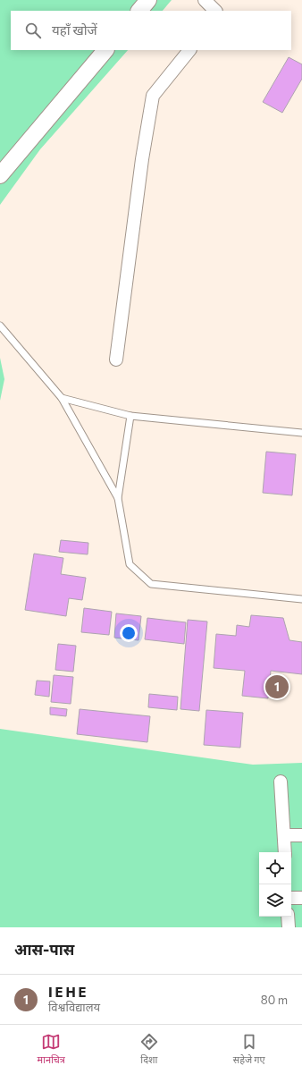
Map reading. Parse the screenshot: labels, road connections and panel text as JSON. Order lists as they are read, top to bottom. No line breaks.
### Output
{"page":{"search":"यहाँ खोजें","pins":"1","heading":"आस-पास","list":[{"mark":"1","name":"I E H E","note":"विश्वविद्यालय","value":"80 m"}],"nav":["मानचित्र","दिशा","सहेजे गए"]}}
